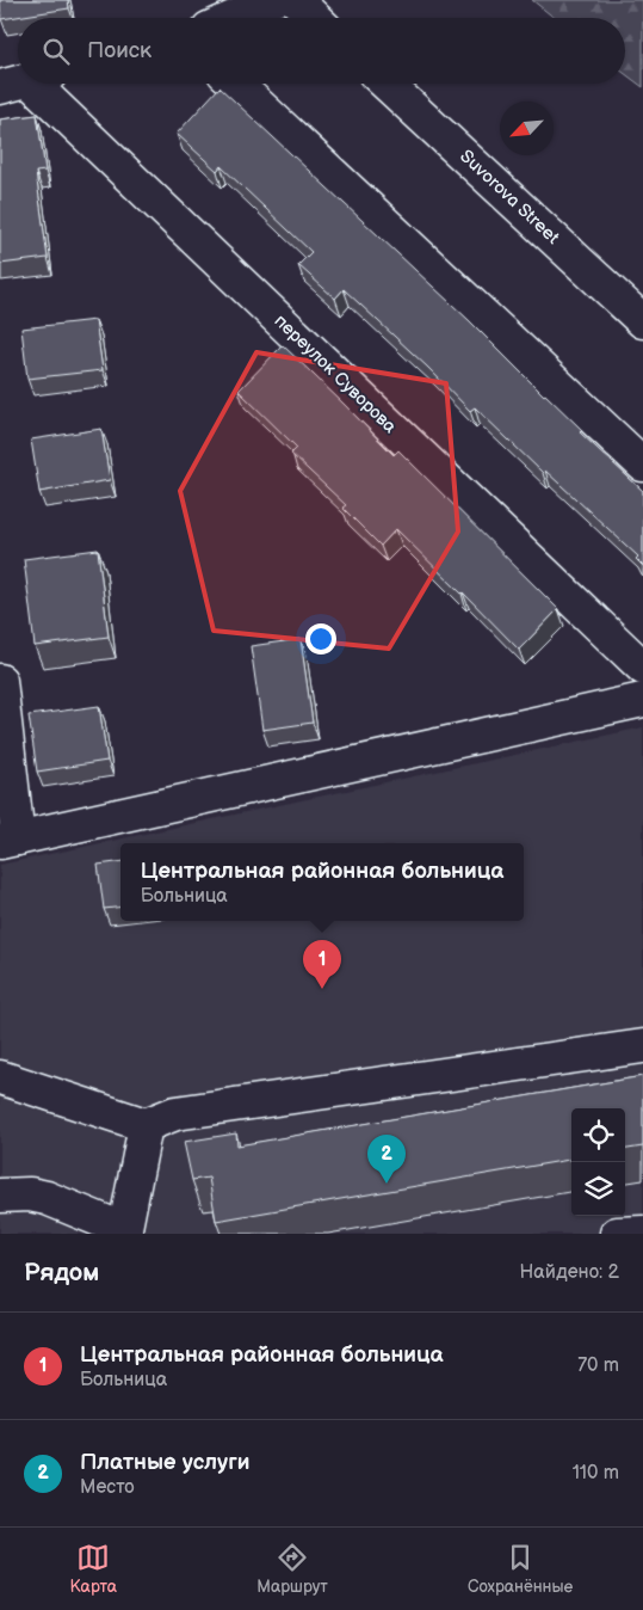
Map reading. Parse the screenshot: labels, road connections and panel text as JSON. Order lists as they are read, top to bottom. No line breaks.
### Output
{"streets":{"street":["Suvorova Street","переулок Суворова"]},"north":"bottom left","page":{"search":"Поиск","popup":["Центральная районная больница","Больница"],"pins":["1","2"],"heading":["Рядом","Найдено: 2"],"list":[{"mark":"1","name":"Центральная районная больница","note":"Больница","value":"70 m"},{"mark":"2","name":"Платные услуги","note":"Место","value":"110 m"}],"nav":["Карта","Маршрут","Сохранённые"]}}
